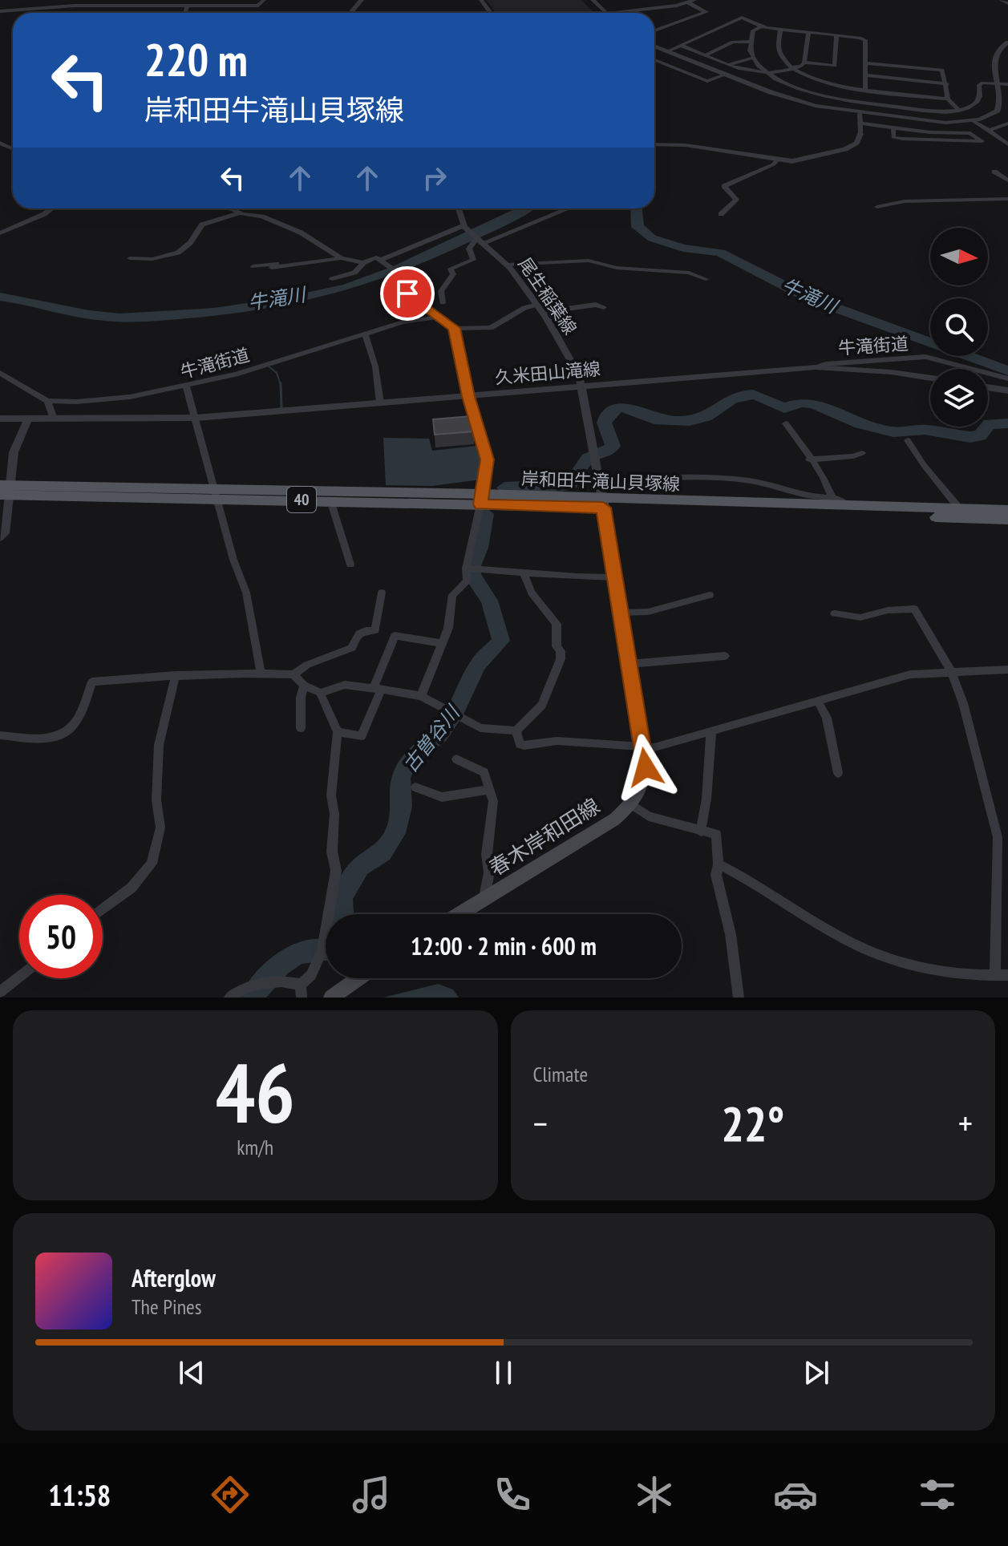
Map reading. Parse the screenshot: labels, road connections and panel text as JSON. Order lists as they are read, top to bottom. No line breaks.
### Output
{"streets":{"main road":["岸和田牛滝山貝塚線","40","春木岸和田線"],"street":["尾生稲葉線","牛滝街道","久米田山滝線"]},"crossings":[["尾生稲葉線","久米田山滝線"],["尾生稲葉線","岸和田牛滝山貝塚線"],["牛滝街道","久米田山滝線"]],"water":["牛滝川","古曽谷川"],"north":"right","page":{"turn":["220 m","岸和田牛滝山貝塚線"],"limit":"50","trip":"12:00 · 2 min · 600 m","tile":[["46","km/h"],"Climate"],"heat":["−","22°","+"],"song":["Afterglow","The Pines"],"tabs":"11:58"}}
